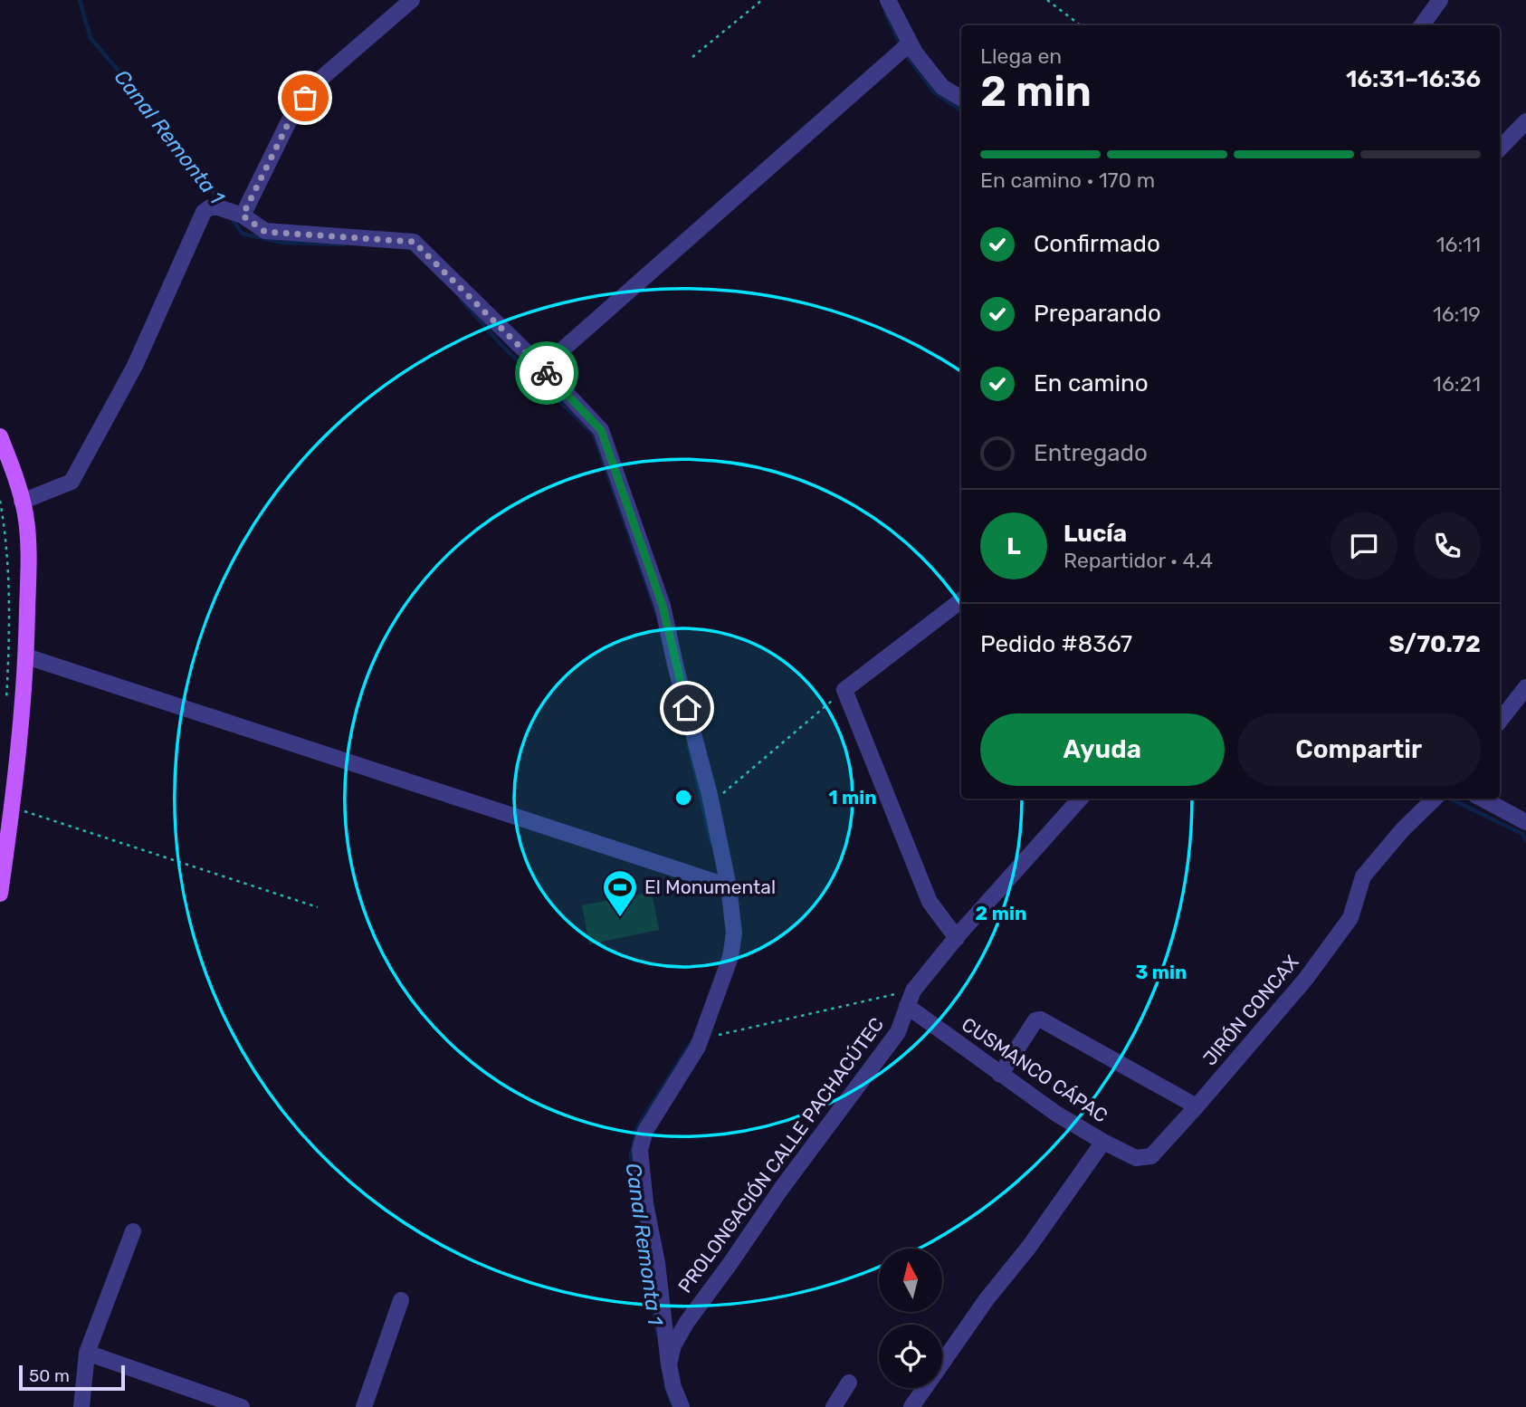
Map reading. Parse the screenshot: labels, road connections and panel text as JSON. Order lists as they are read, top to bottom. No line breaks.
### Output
{"streets":{"street":["JIRÓN CONCAX","CUSMANCO CÁPAC","PROLONGACIÓN CALLE PACHACÚTEC"]},"crossings":[["JIRÓN CONCAX","CUSMANCO CÁPAC"],["CUSMANCO CÁPAC","PROLONGACIÓN CALLE PACHACÚTEC"]],"water":["Canal Remonta 1"],"places":{"sports":["El Monumental"]},"scale_bar":"50 m","north":"top","page":{"heading":["2 min","Llega en","16:31–16:36"],"panel":["Lucía","Repartidor · 4.4","Pedido #8367","S/70.72"],"bar":"En camino · 170 m","list":[["Confirmado","16:11"],["Preparando","16:19"],["En camino","16:21"],"Entregado"],"round":"L","buttons":["Ayuda","Compartir"],"scale":"50 m"},"rings":["1 min","2 min","3 min"]}
